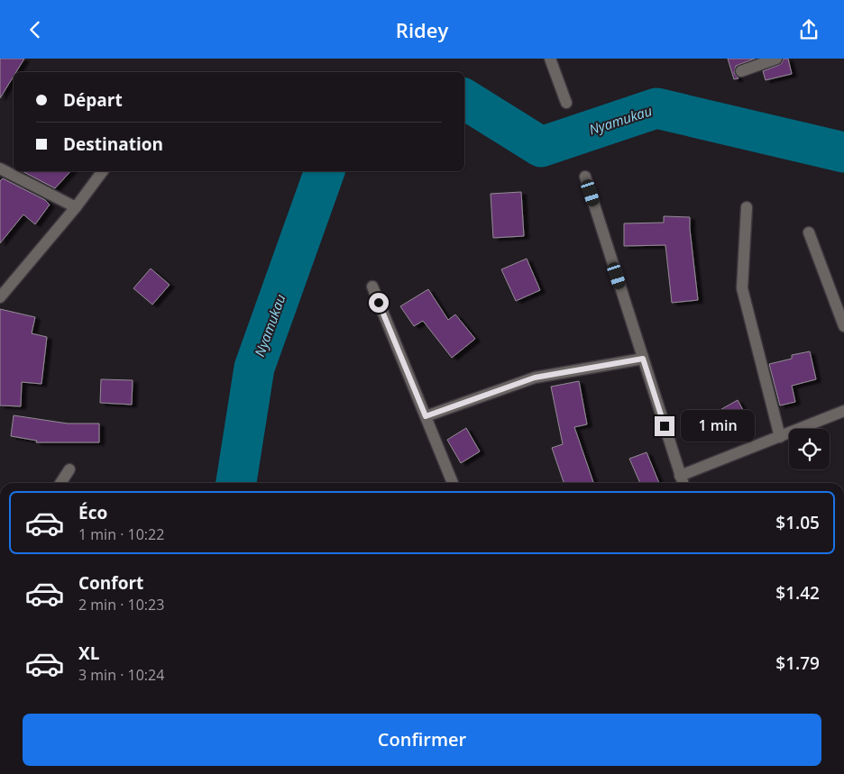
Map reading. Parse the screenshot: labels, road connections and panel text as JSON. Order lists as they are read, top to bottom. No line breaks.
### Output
{"water":["Nyamukau"],"page":{"header":"Ridey","banner":["Départ","Destination"],"bubble":"1 min","list":[{"name":"Éco","note":"1 min · 10:22","value":"$1.05"},{"name":"Confort","note":"2 min · 10:23","value":"$1.42"},{"name":"XL","note":"3 min · 10:24","value":"$1.79"}],"buttons":"Confirmer"}}
